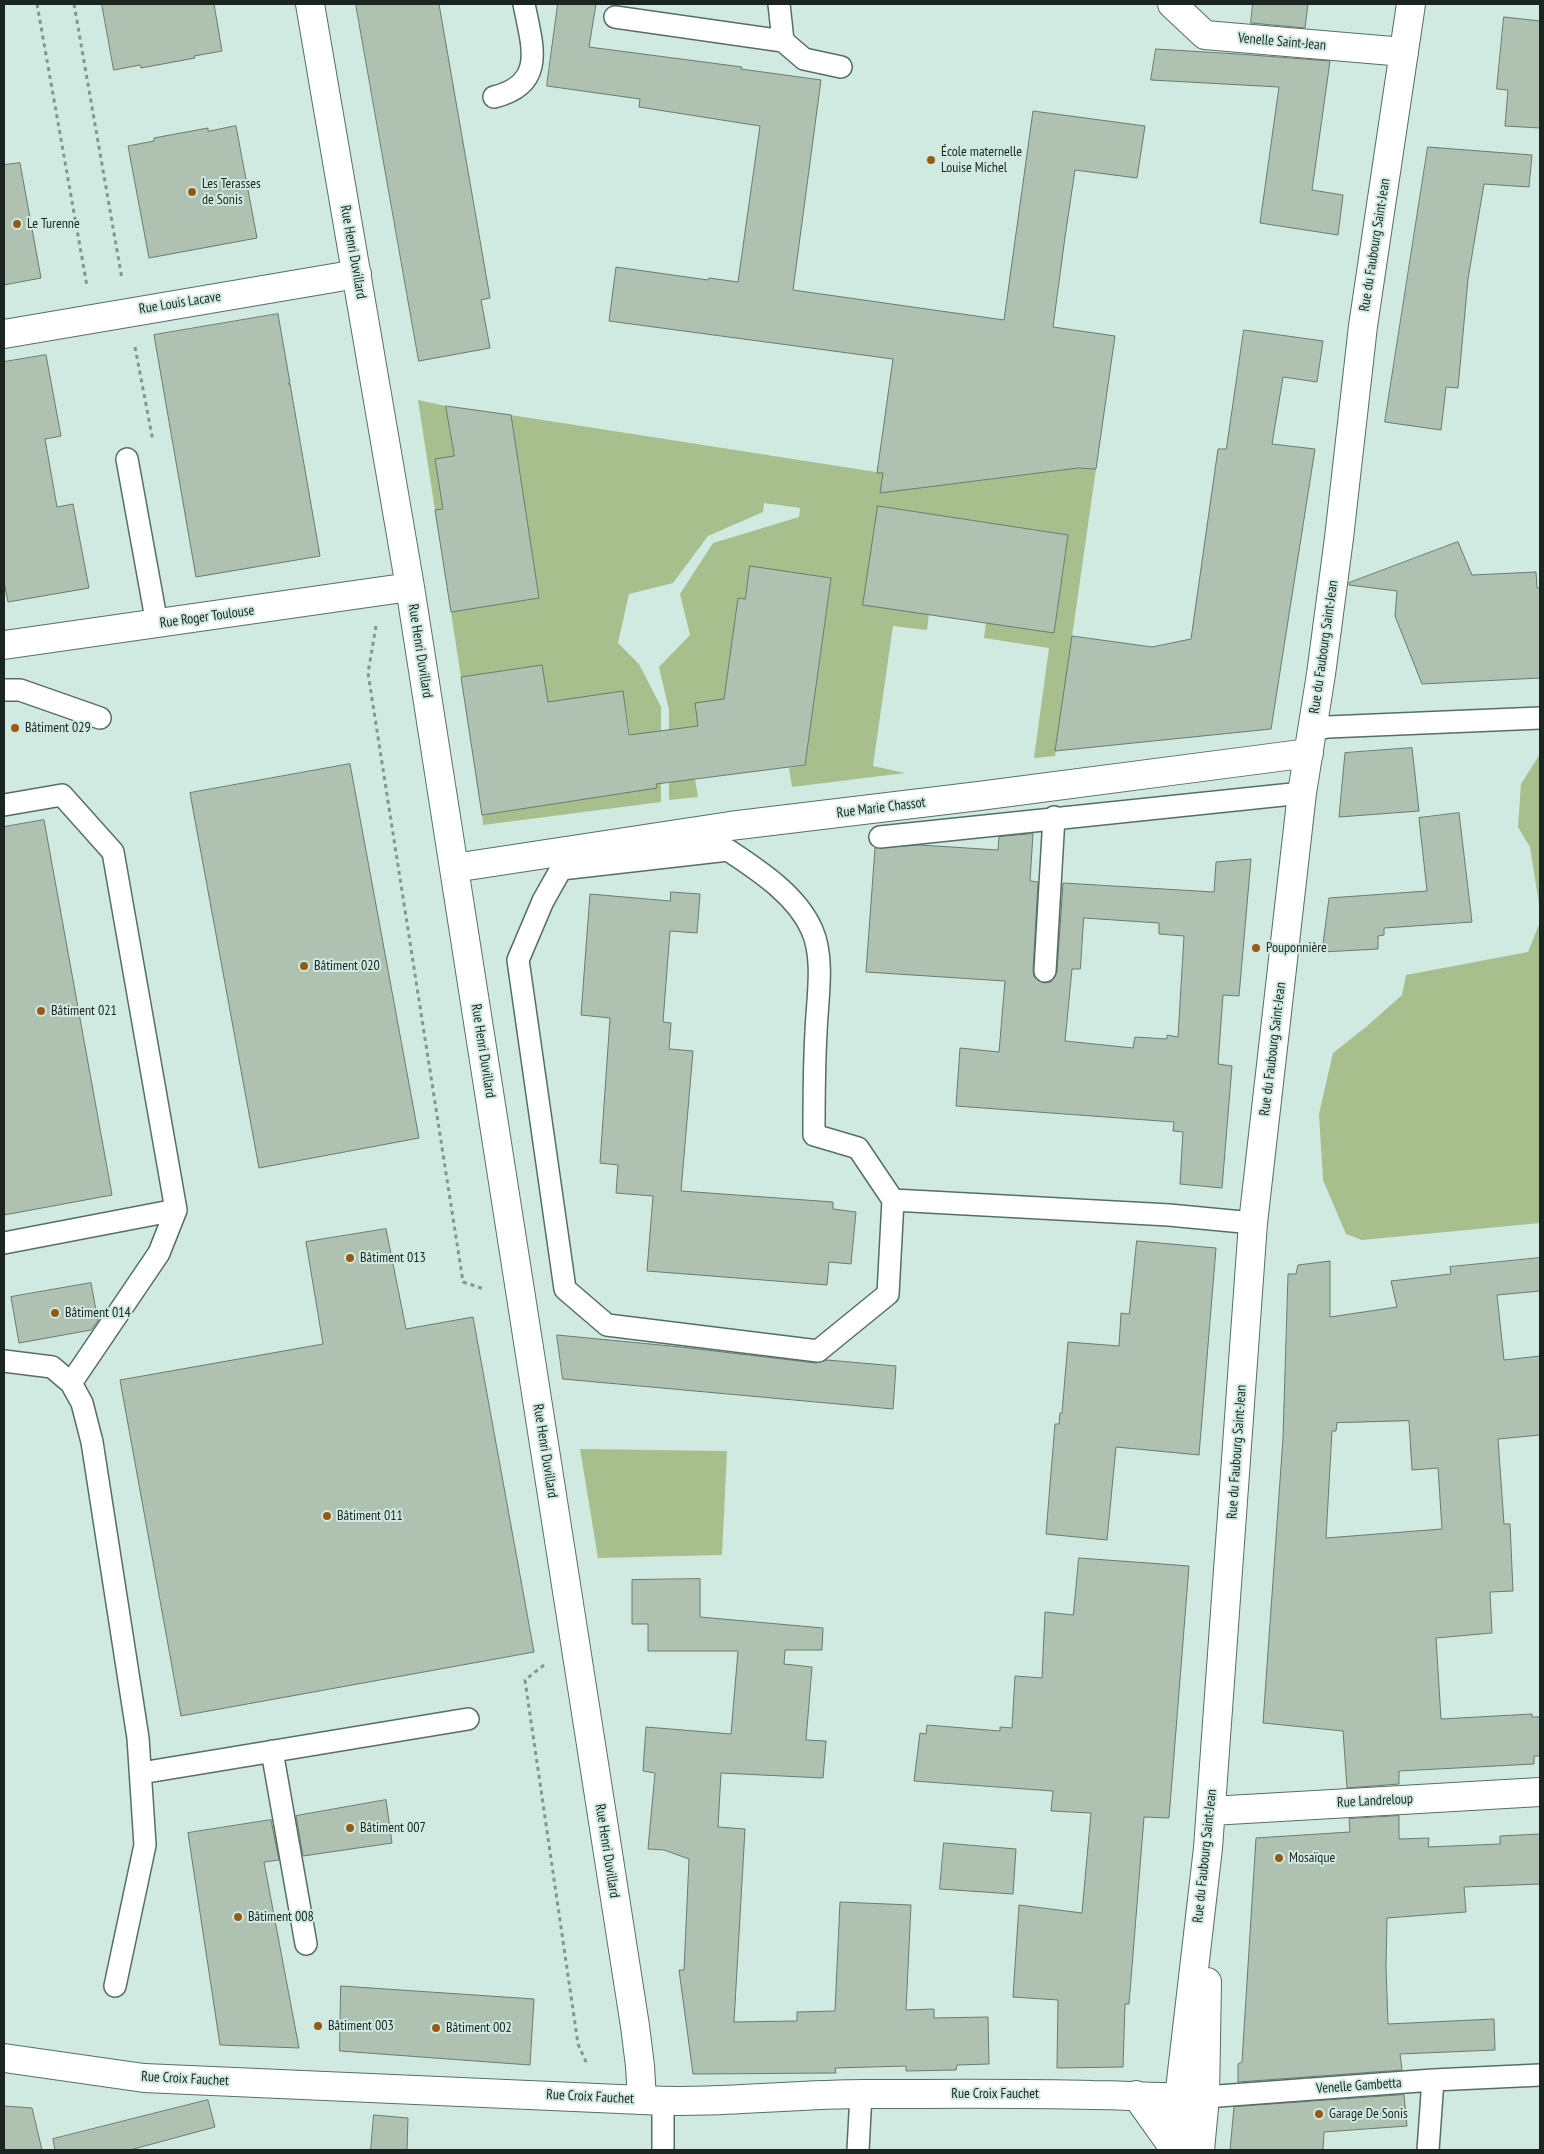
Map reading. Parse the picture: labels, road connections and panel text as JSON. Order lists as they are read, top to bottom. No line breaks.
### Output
{"streets":{"street":["Venelle Saint-Jean","Rue du Faubourg Saint-Jean","Rue Henri Duvillard","Rue Louis Lacave","Rue Roger Toulouse","Rue Marie Chassot","Rue Landreloup","Rue Croix Fauchet","Venelle Gambetta"]},"crossings":[["Venelle Saint-Jean","Rue du Faubourg Saint-Jean"],["Rue du Faubourg Saint-Jean","Rue Marie Chassot"],["Rue du Faubourg Saint-Jean","Rue Landreloup"],["Rue du Faubourg Saint-Jean","Rue Croix Fauchet"],["Rue du Faubourg Saint-Jean","Venelle Gambetta"],["Rue Henri Duvillard","Rue Louis Lacave"],["Rue Henri Duvillard","Rue Roger Toulouse"],["Rue Henri Duvillard","Rue Marie Chassot"],["Rue Henri Duvillard","Rue Croix Fauchet"],["Rue Croix Fauchet","Venelle Gambetta"]],"places":["École maternelle Louise Michel","Les Terasses de Sonis","Le Turenne","Bâtiment 029","Pouponnière","Bâtiment 020","Bâtiment 021","Bâtiment 013","Bâtiment 014","Bâtiment 011","Bâtiment 007","Mosaïque","Bâtiment 008","Bâtiment 003","Bâtiment 002","Garage De Sonis"]}
